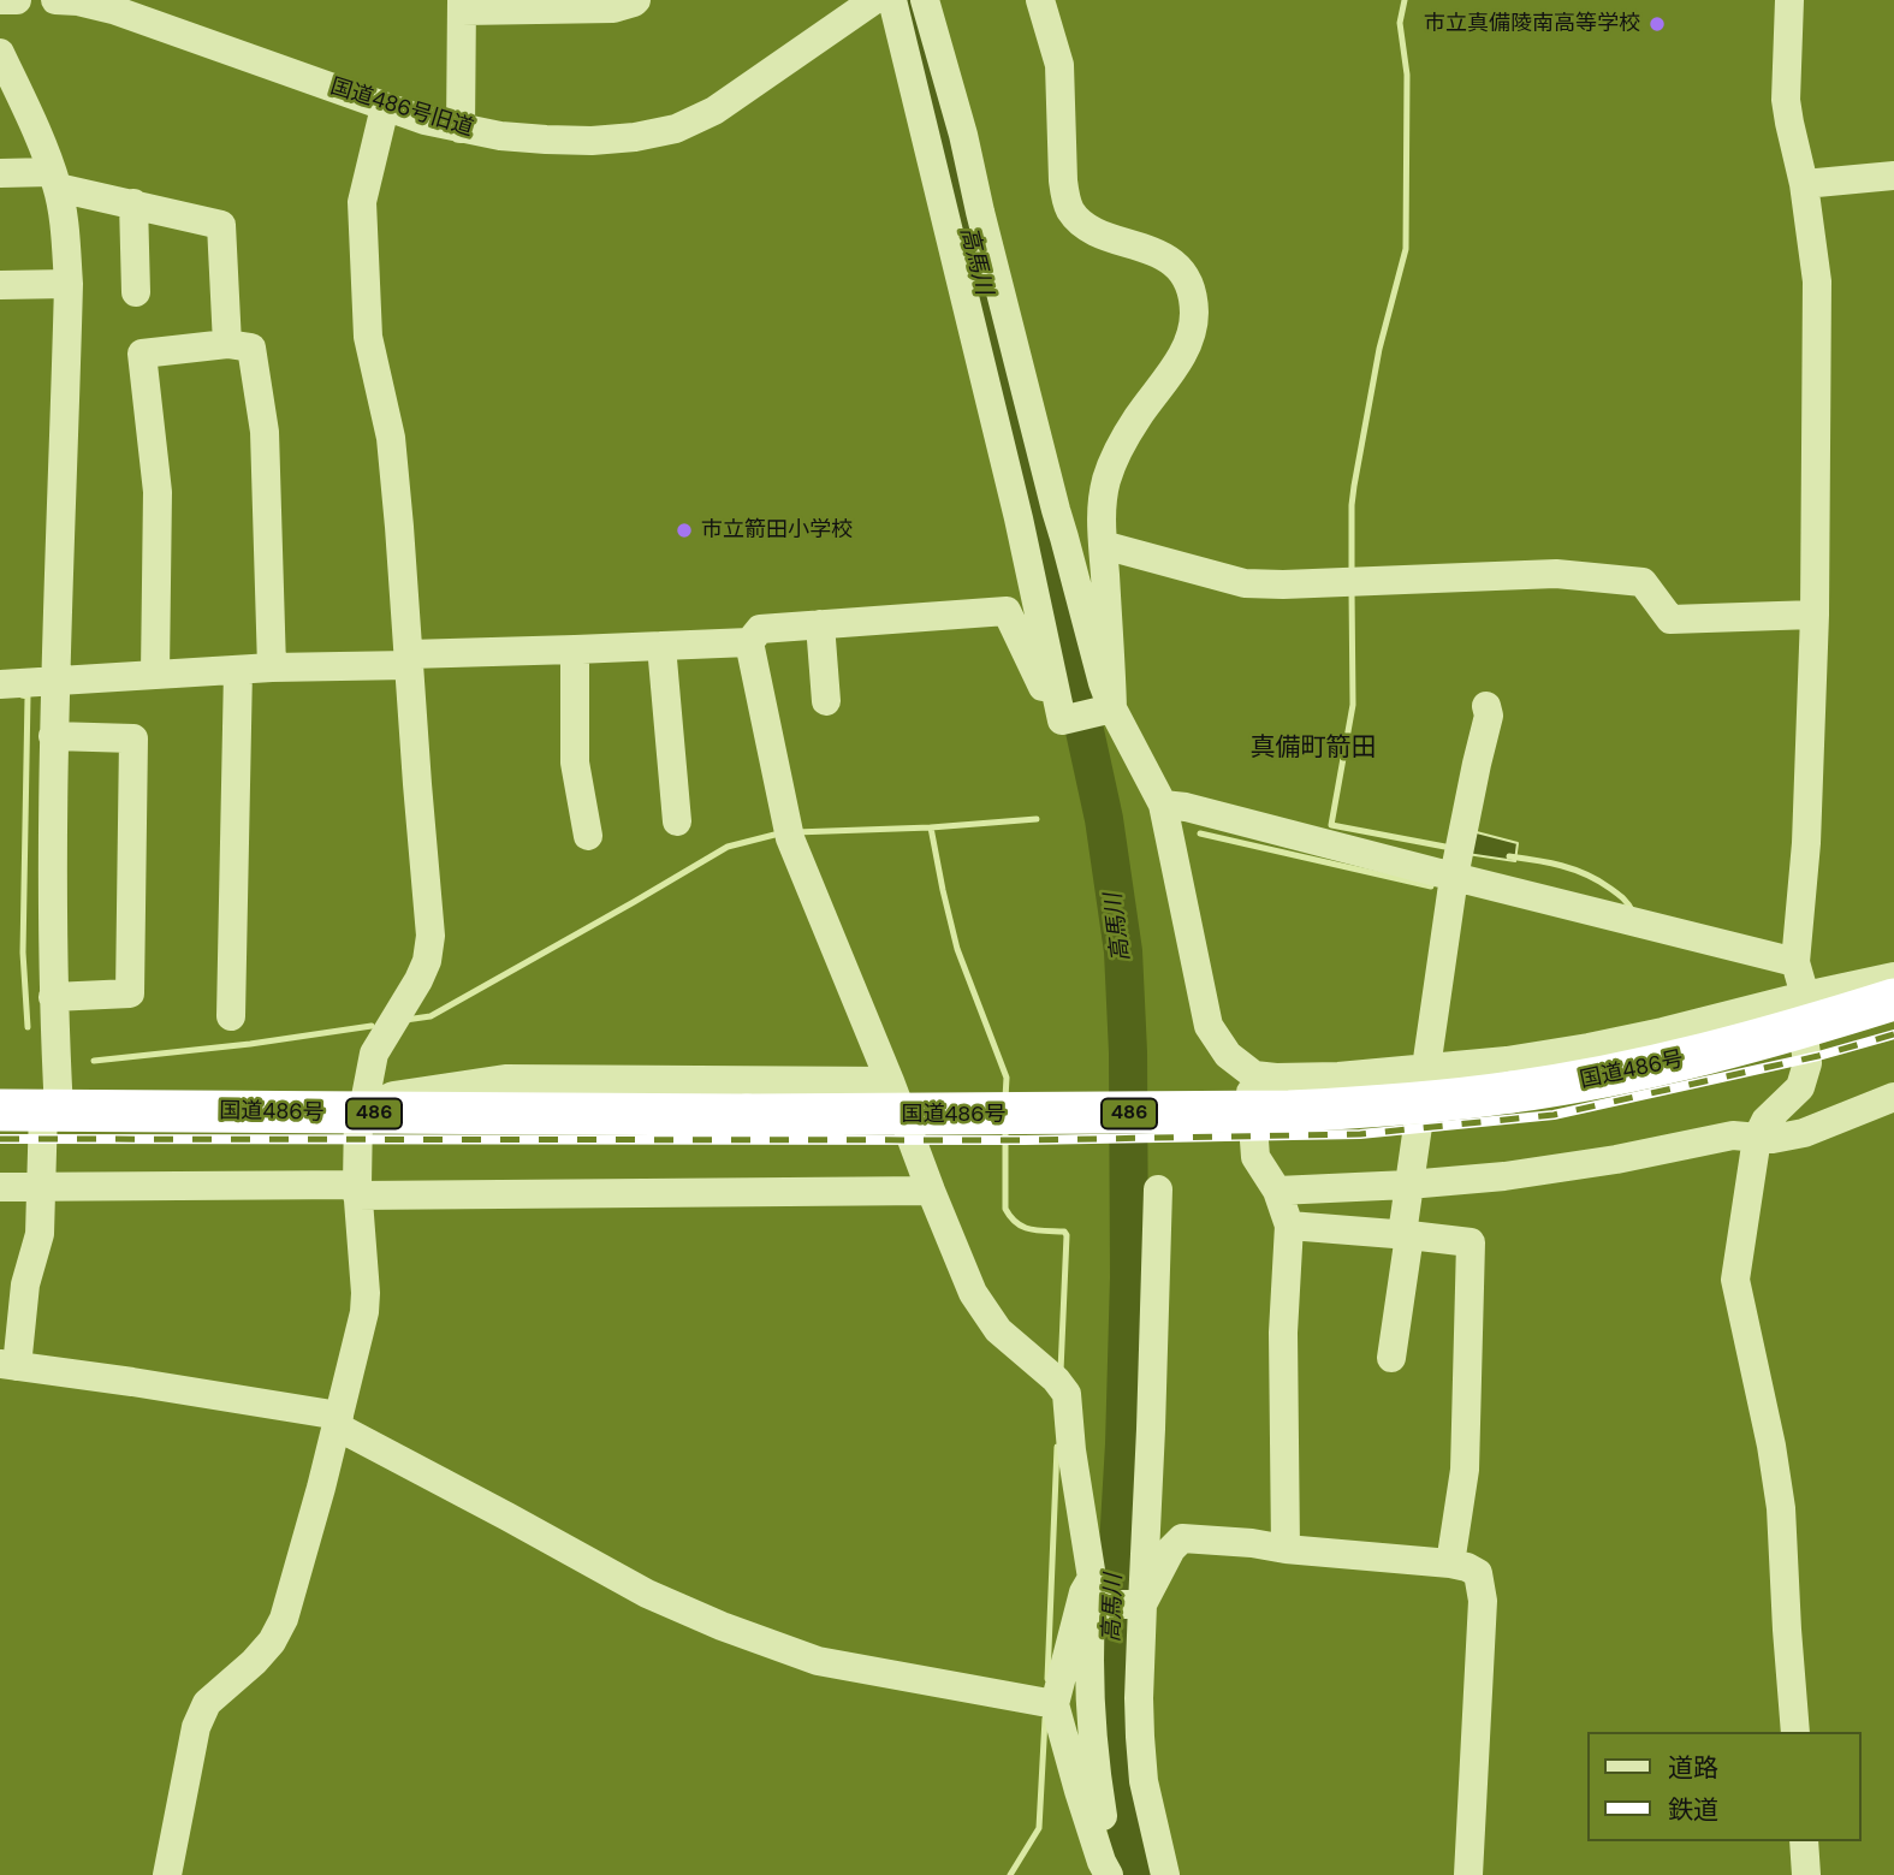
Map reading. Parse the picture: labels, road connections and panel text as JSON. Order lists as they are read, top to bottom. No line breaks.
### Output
{"streets":{"highway":["国道486号","486"],"street":["国道486号旧道"]},"districts":["真備町箭田"],"water":["高馬川"],"places":["市立真備陵南高等学校","市立箭田小学校"],"legend":["道路","鉄道"]}
